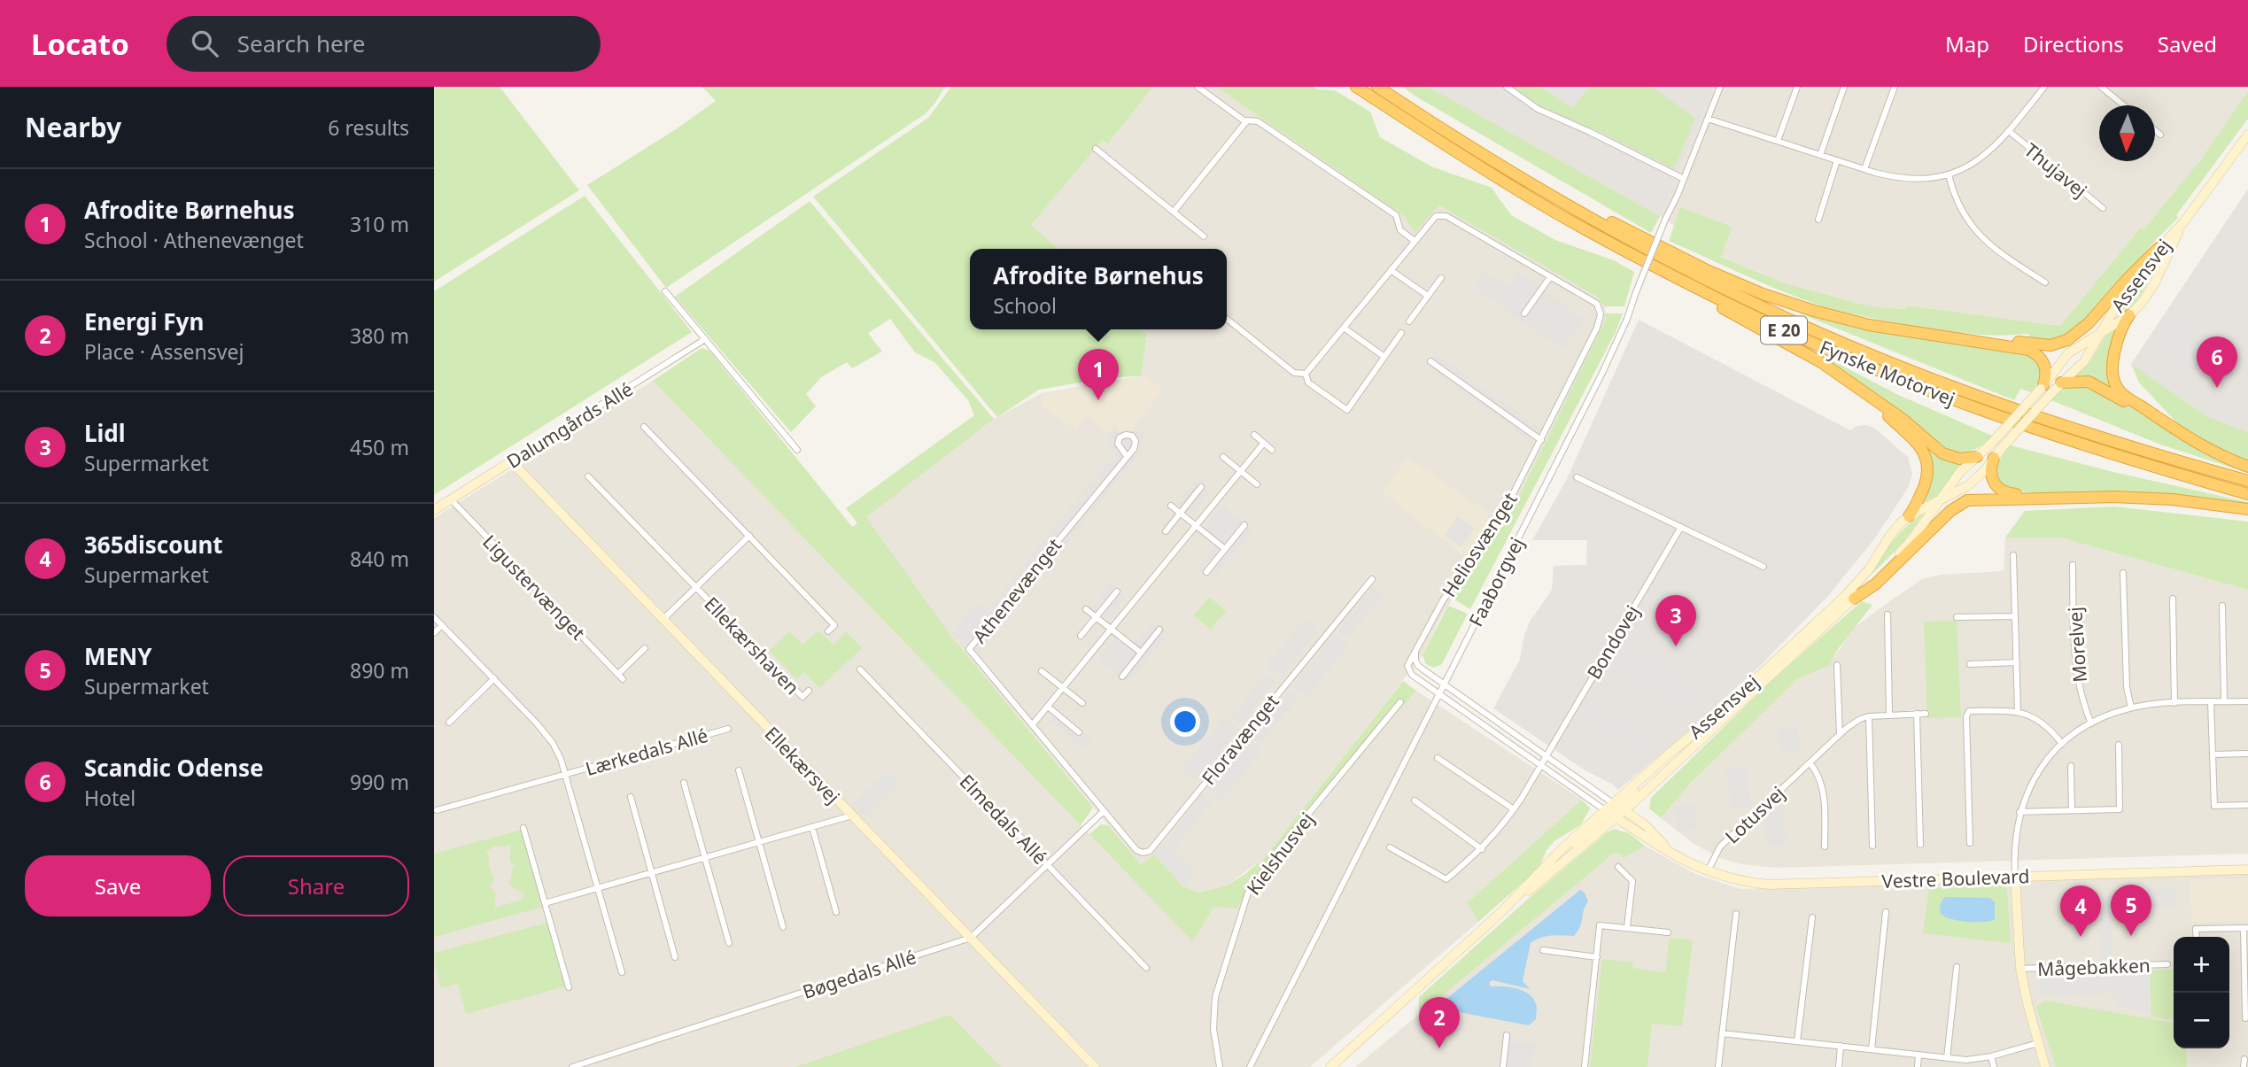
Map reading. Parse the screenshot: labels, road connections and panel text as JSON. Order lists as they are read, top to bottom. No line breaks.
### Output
{"streets":{"highway":["E 20","Fynske Motorvej"],"main road":["Assensvej","Dalumgårds Allé","Ellekærsvej","Vestre Boulevard","Mågebakken"],"street":["Thujavej","Heliosvænget","Faaborgvej","Ligustervænget","Athenevænget","Bondovej","Morelvej","Ellekærshaven","Floravænget","Lærkedals Allé","Lotusvej","Elmedals Allé","Kielshusvej","Bøgedals Allé"]},"crossings":[["Thujavej","Faaborgvej"],["Assensvej","Vestre Boulevard"],["Dalumgårds Allé","Ligustervænget"],["Dalumgårds Allé","Ellekærsvej"],["Heliosvænget","Faaborgvej"],["Heliosvænget","Vestre Boulevard"],["Faaborgvej","Vestre Boulevard"],["Bondovej","Vestre Boulevard"],["Ellekærshaven","Ellekærsvej"],["Floravænget","Bøgedals Allé"],["Ellekærsvej","Bøgedals Allé"],["Lotusvej","Vestre Boulevard"],["Elmedals Allé","Bøgedals Allé"],["Vestre Boulevard","Mågebakken"]],"north":"bottom","page":{"header":"Locato","search":"Search here","nav":["Map","Directions","Saved"],"heading":["Nearby","6 results"],"list":[{"mark":"1","name":"Afrodite Børnehus","note":"School · Athenevænget","value":"310 m"},{"mark":"2","name":"Energi Fyn","note":"Place · Assensvej","value":"380 m"},{"mark":"3","name":"Lidl","note":"Supermarket","value":"450 m"},{"mark":"4","name":"365discount","note":"Supermarket","value":"840 m"},{"mark":"5","name":"MENY","note":"Supermarket","value":"890 m"},{"mark":"6","name":"Scandic Odense","note":"Hotel","value":"990 m"}],"popup":["Afrodite Børnehus","School"],"pins":["6","1","3","5","4","2"],"buttons":["Save","Share"],"map_buttons":["+","−"]}}
